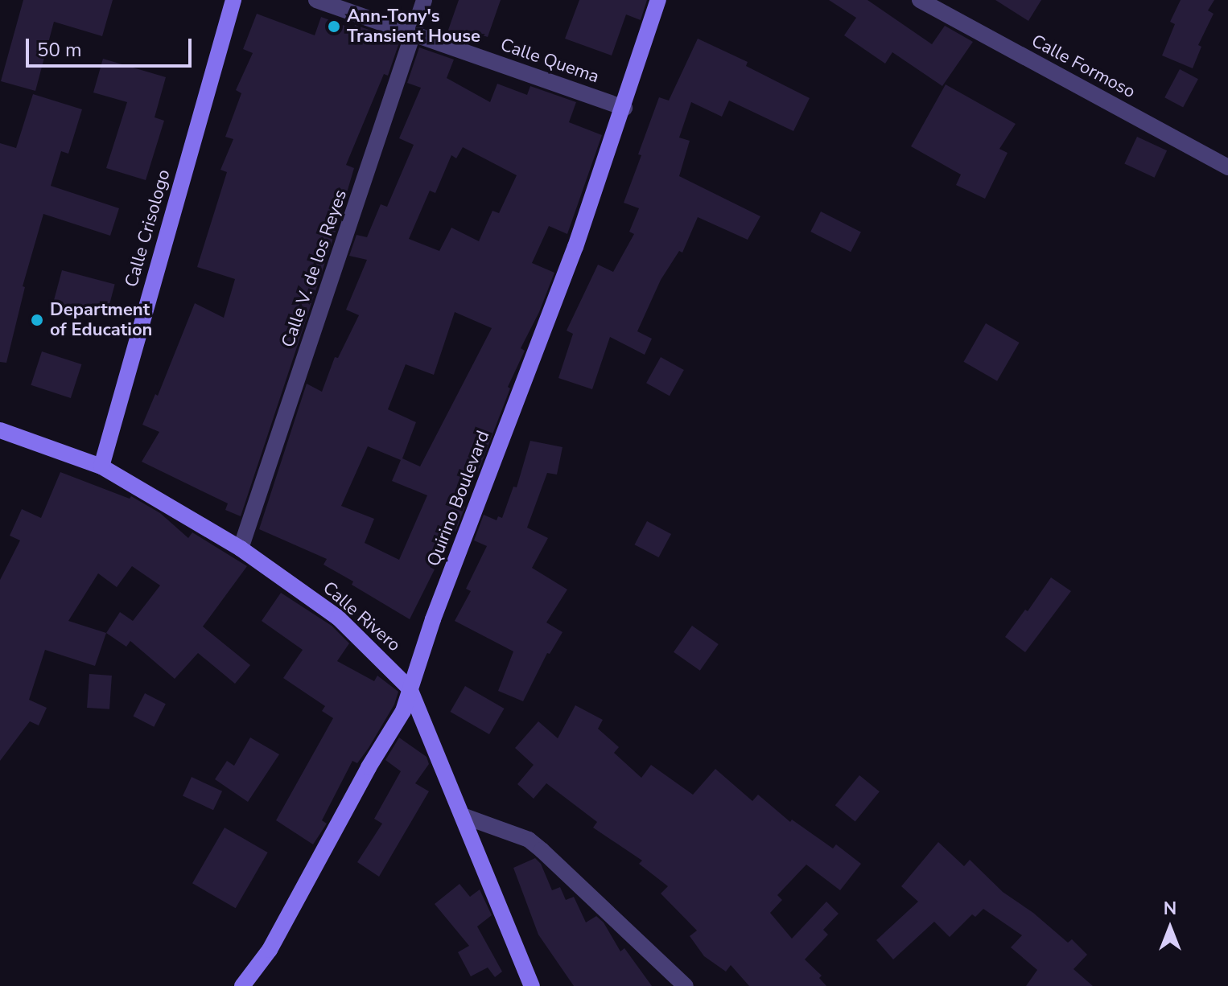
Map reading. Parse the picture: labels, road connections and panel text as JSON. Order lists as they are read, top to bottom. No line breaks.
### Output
{"streets":{"main road":["Calle Crisologo","Quirino Boulevard","Calle Rivero"],"street":["Calle Quema","Calle Formoso","Calle V. de los Reyes"]},"crossings":[["Calle Quema","Calle V. de los Reyes"],["Calle Quema","Quirino Boulevard"],["Calle Crisologo","Calle Rivero"],["Calle V. de los Reyes","Calle Rivero"],["Quirino Boulevard","Calle Rivero"]],"places":["Ann-Tony's Transient House","Department of Education"],"scale_bar":"50 m","north":"top"}
